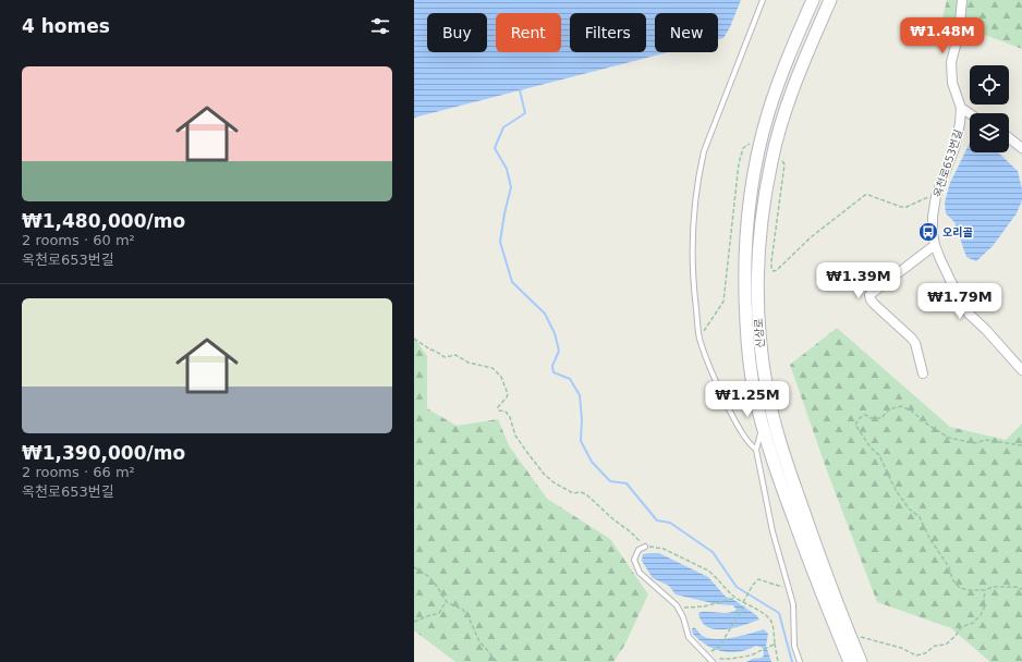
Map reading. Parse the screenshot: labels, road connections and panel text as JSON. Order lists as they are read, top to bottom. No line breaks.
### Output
{"streets":{"street":["옥천로653번길","신상로"]},"places":{"bus stop":["오리골"]},"page":{"heading":"4 homes","chip":["Buy","Rent","Filters","New"],"price":["₩1.48M","₩1.39M","₩1.79M","₩1.25M"],"list":[{"name":"₩1,480,000/mo","note":"2 rooms · 60 m² · 옥천로653번길"},{"name":"₩1,390,000/mo","note":"2 rooms · 66 m² · 옥천로653번길"}]}}
